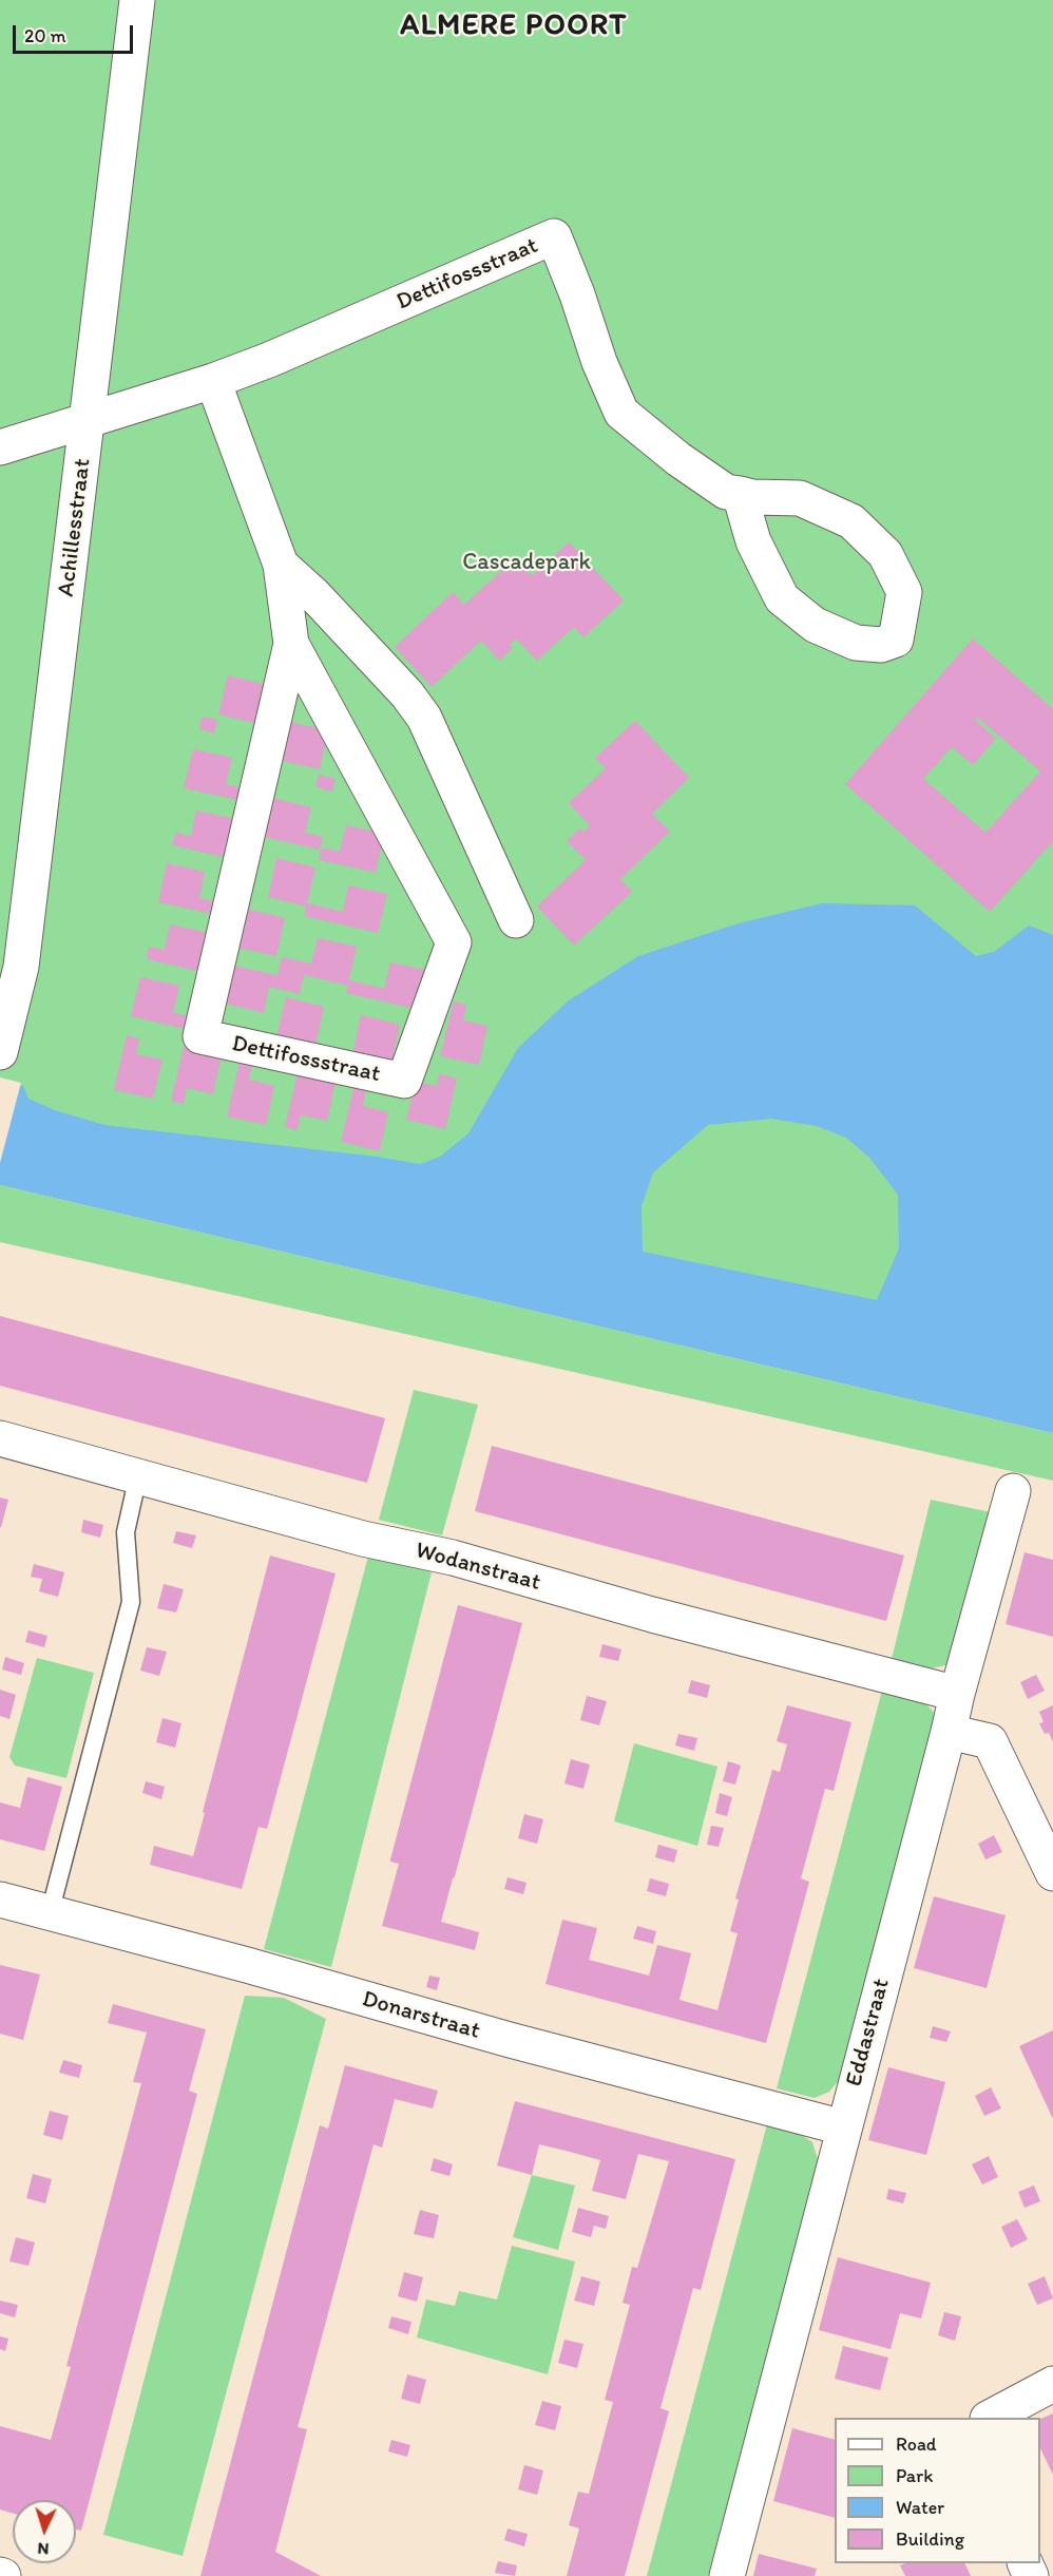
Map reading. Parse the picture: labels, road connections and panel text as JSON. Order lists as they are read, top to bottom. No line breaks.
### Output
{"streets":{"street":["Dettifossstraat","Achillesstraat","Wodanstraat","Donarstraat","Eddastraat"]},"crossings":[["Dettifossstraat","Achillesstraat"],["Wodanstraat","Eddastraat"],["Donarstraat","Eddastraat"]],"districts":["ALMERE POORT"],"parks":["Cascadepark"],"legend":["Road","Park","Water","Building"],"scale_bar":"20 m","north":"bottom"}
